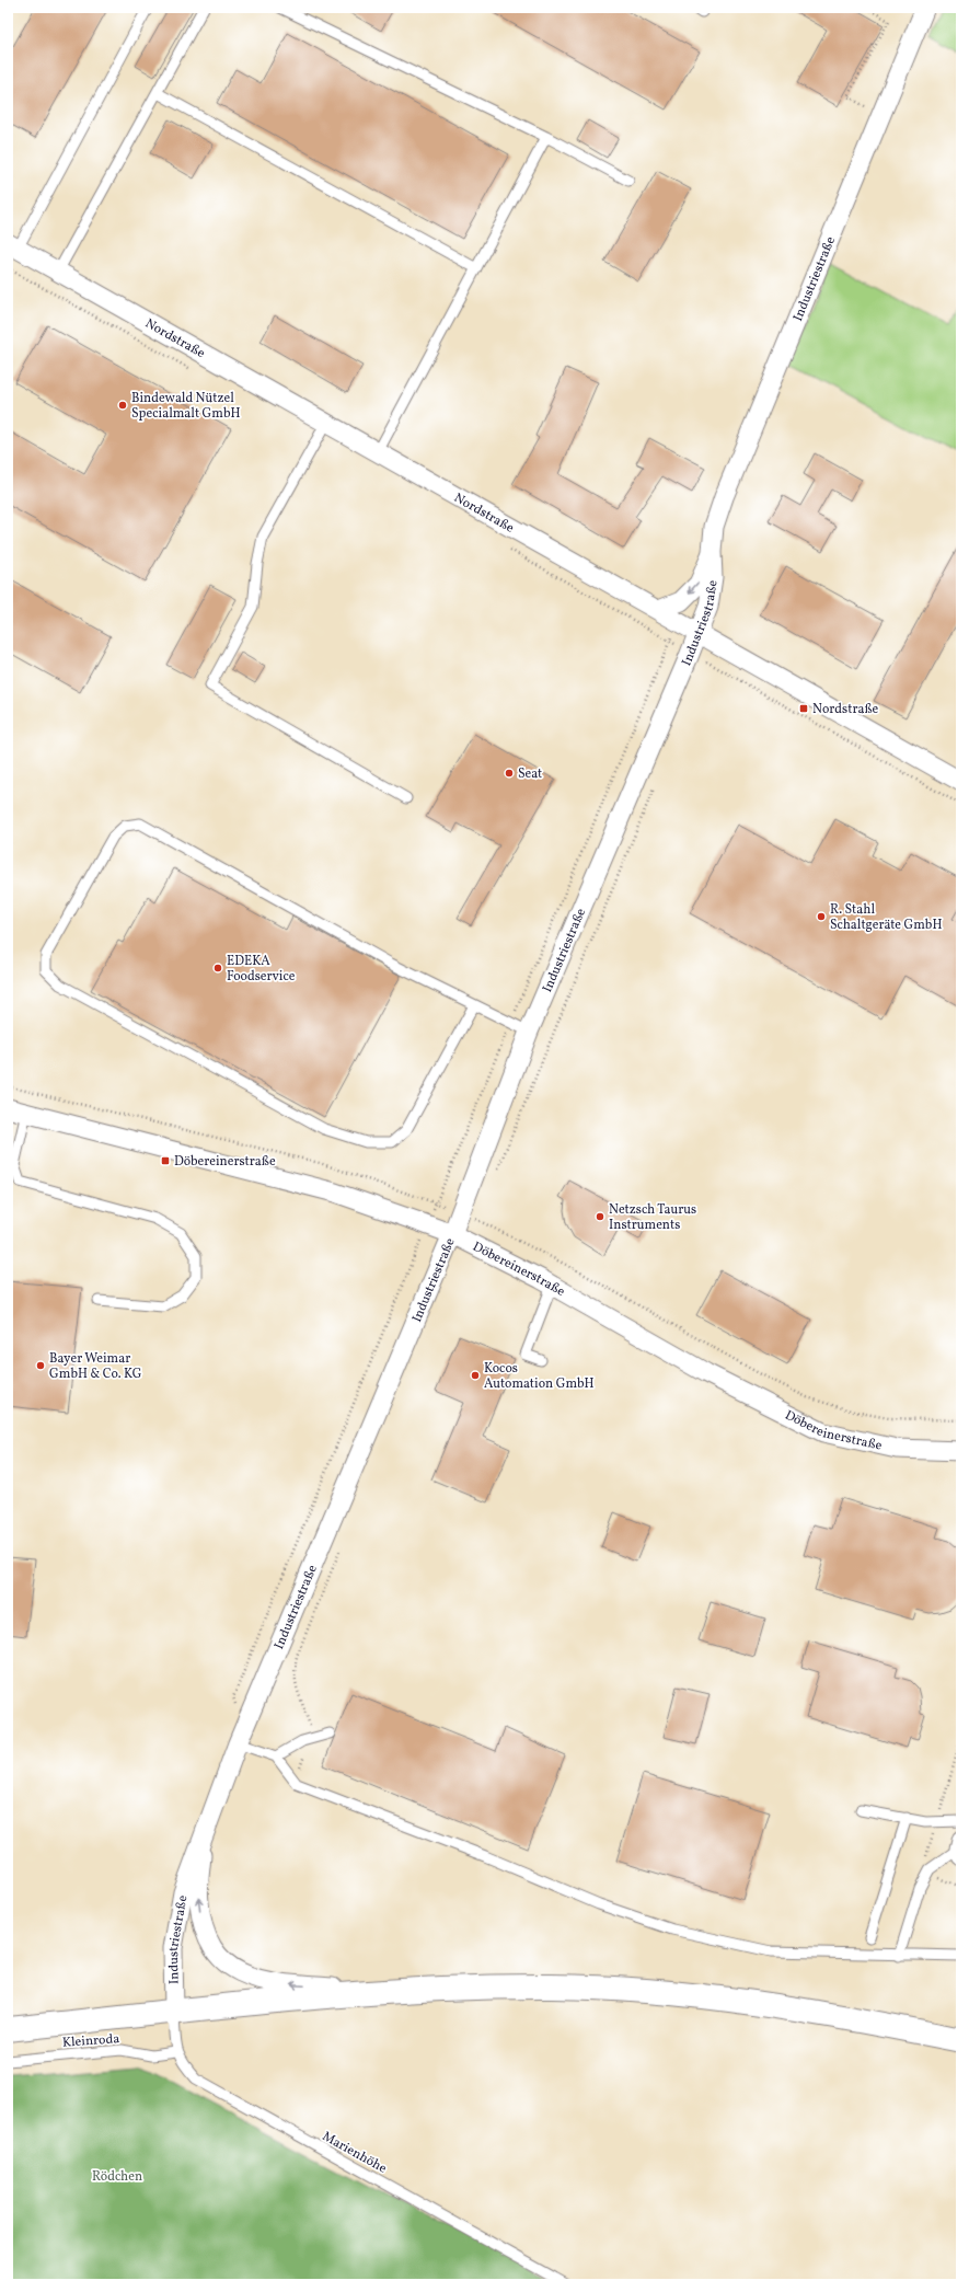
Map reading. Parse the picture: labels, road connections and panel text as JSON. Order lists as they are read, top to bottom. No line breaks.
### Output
{"streets":{"street":["Industriestraße","Nordstraße","Döbereinerstraße"],"lane":["Kleinroda","Marienhöhe"]},"crossings":[["Industriestraße","Nordstraße"],["Industriestraße","Döbereinerstraße"],["Kleinroda","Marienhöhe"]],"parks":["Rödchen"],"places":{"other":["Bindewald Nützel Specialmalt GmbH","Seat","R. Stahl Schaltgeräte GmbH","EDEKA Foodservice","Netzsch Taurus Instruments","Bayer Weimar GmbH & Co. KG","Kocos Automation GmbH"],"transit":["Nordstraße","Döbereinerstraße"]}}
